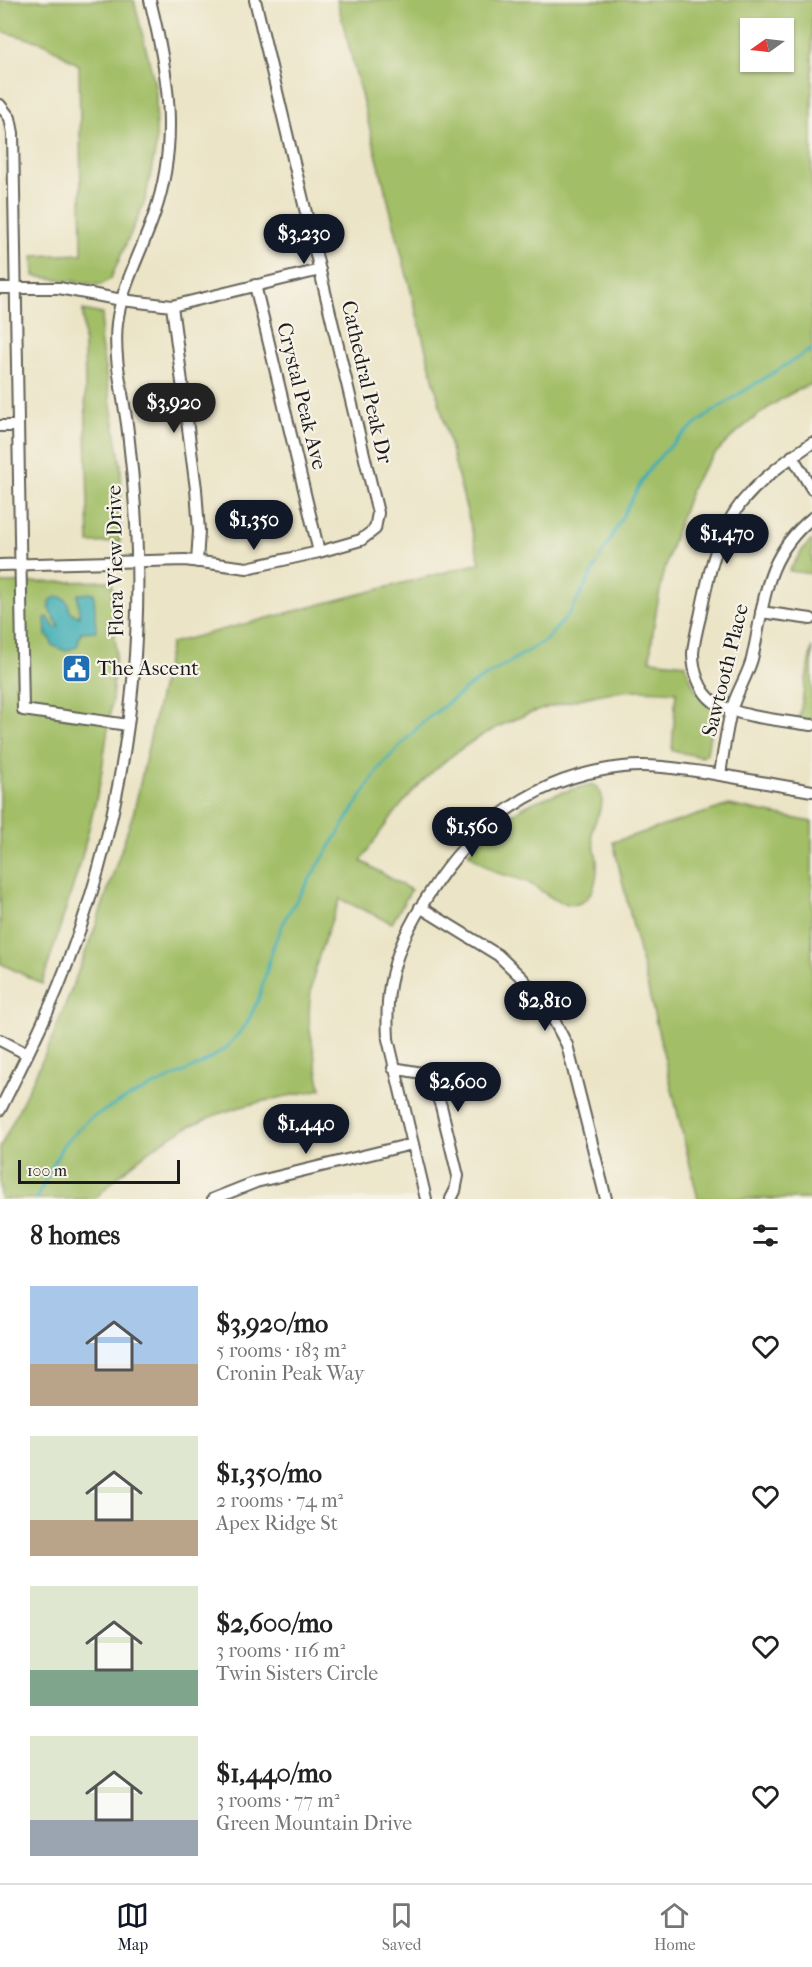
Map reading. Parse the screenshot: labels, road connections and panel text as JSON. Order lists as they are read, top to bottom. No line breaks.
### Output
{"streets":{"street":["Cathedral Peak Dr","Crystal Peak Ave","Flora View Drive","Sawtooth Place"]},"crossings":[["Cathedral Peak Dr","Crystal Peak Ave"]],"places":{"public building":["The Ascent"]},"scale_bar":"100 m","north":"left","page":{"price":["$3,230","$3,920","$1,350","$1,470","$1,560","$2,810","$2,600","$1,440"],"scale":"100 m","heading":"8 homes","list":[{"name":"$3,920/mo","note":"5 rooms · 183 m² · Cronin Peak Way"},{"name":"$1,350/mo","note":"2 rooms · 74 m² · Apex Ridge St"},{"name":"$2,600/mo","note":"3 rooms · 116 m² · Twin Sisters Circle"},{"name":"$1,440/mo","note":"3 rooms · 77 m² · Green Mountain Drive"}],"tabs":["Map","Saved","Home"]}}
